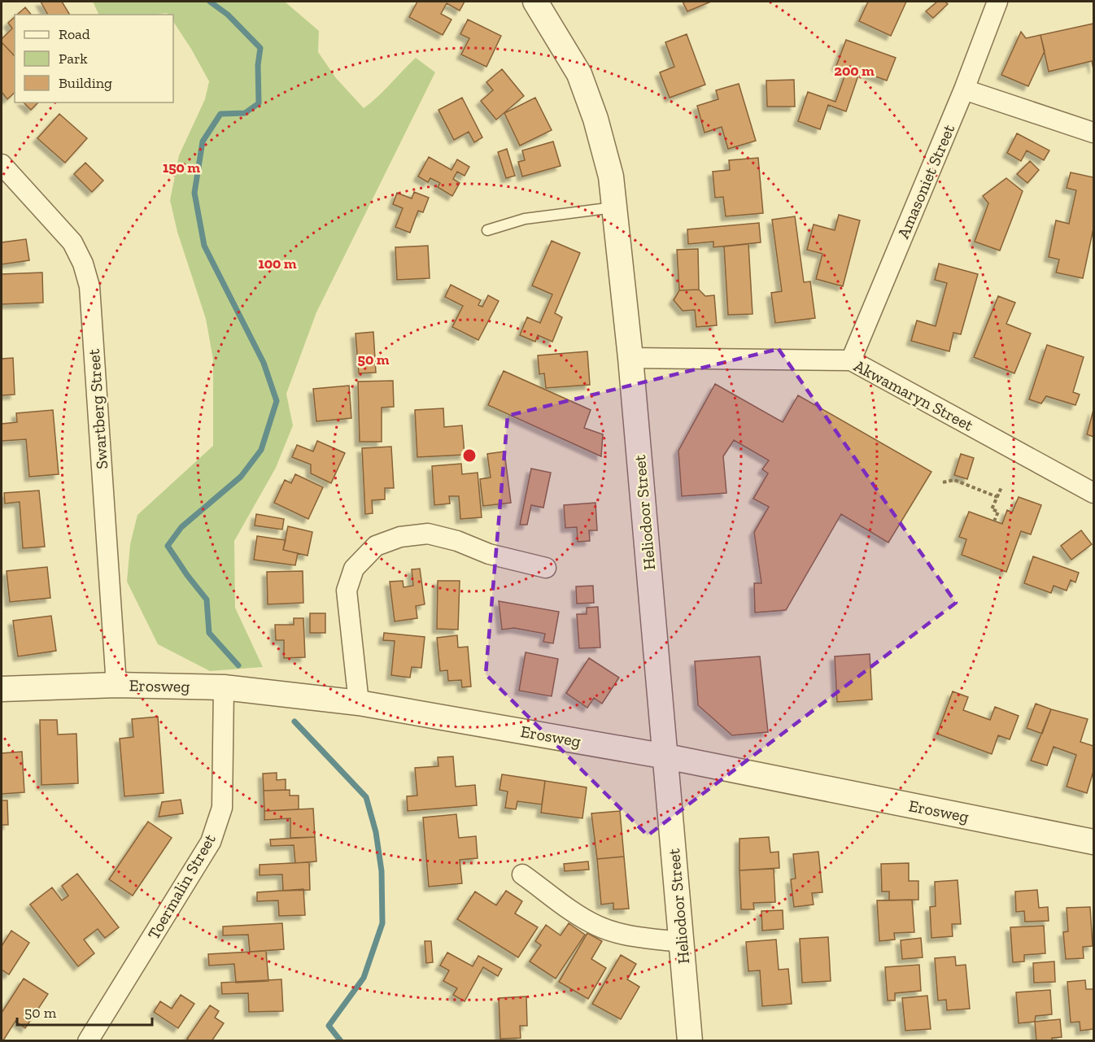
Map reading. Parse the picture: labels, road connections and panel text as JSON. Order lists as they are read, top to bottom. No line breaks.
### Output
{"streets":{"street":["Amasoniet Street","Akwamaryn Street","Swartberg Street","Heliodoor Street","Erosweg","Toermalin Street"]},"crossings":[["Amasoniet Street","Akwamaryn Street"],["Akwamaryn Street","Heliodoor Street"],["Swartberg Street","Erosweg"],["Heliodoor Street","Erosweg"],["Erosweg","Toermalin Street"]],"legend":["Road","Park","Building"],"scale_bar":"50 m","rings":["200 m","150 m","100 m","50 m"]}
